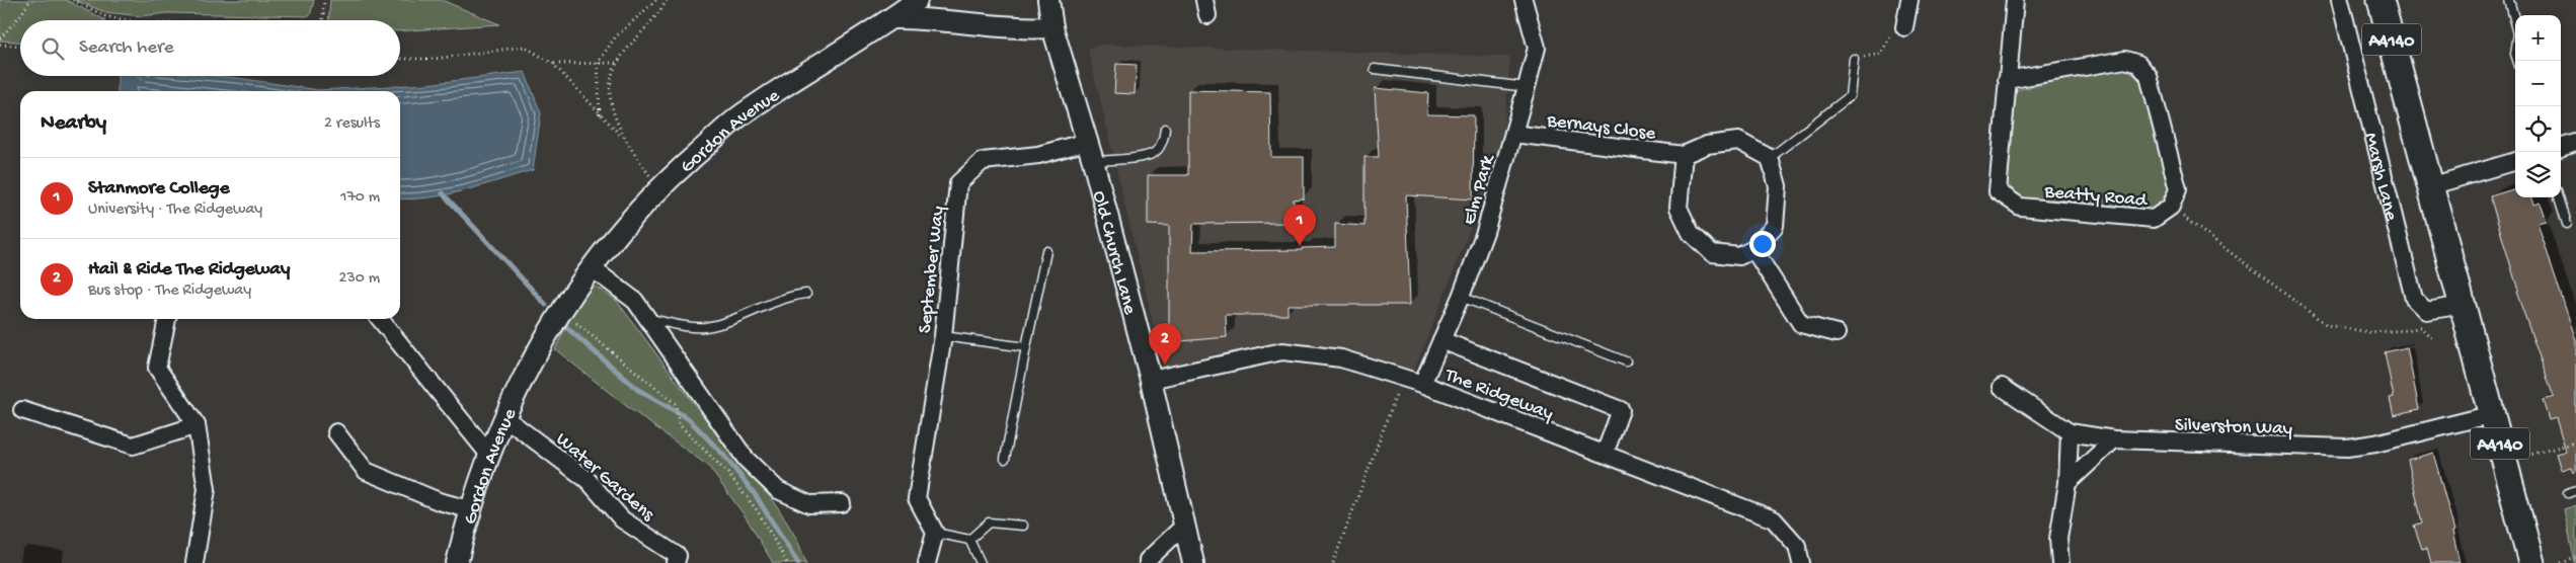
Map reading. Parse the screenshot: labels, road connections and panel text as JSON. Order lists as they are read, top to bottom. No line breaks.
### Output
{"streets":{"main road":["A4140"],"street":["Bernays Close","Gordon Avenue","Marsh Lane","Elm Park","Beatty Road","Old Church Lane","September Way","The Ridgeway","Silverston Way","Water Gardens"]},"crossings":[["A4140","Marsh Lane"],["A4140","Silverston Way"],["Bernays Close","Elm Park"],["Gordon Avenue","Water Gardens"],["Elm Park","The Ridgeway"],["Old Church Lane","September Way"],["Old Church Lane","The Ridgeway"]],"page":{"map_buttons":["+","−"],"search":"Search here","heading":["Nearby","2 results"],"list":[{"mark":"1","name":"Stanmore College","note":"University · The Ridgeway","value":"170 m"},{"mark":"2","name":"Hail & Ride The Ridgeway","note":"Bus stop · The Ridgeway","value":"230 m"}],"pins":["1","2"]}}
